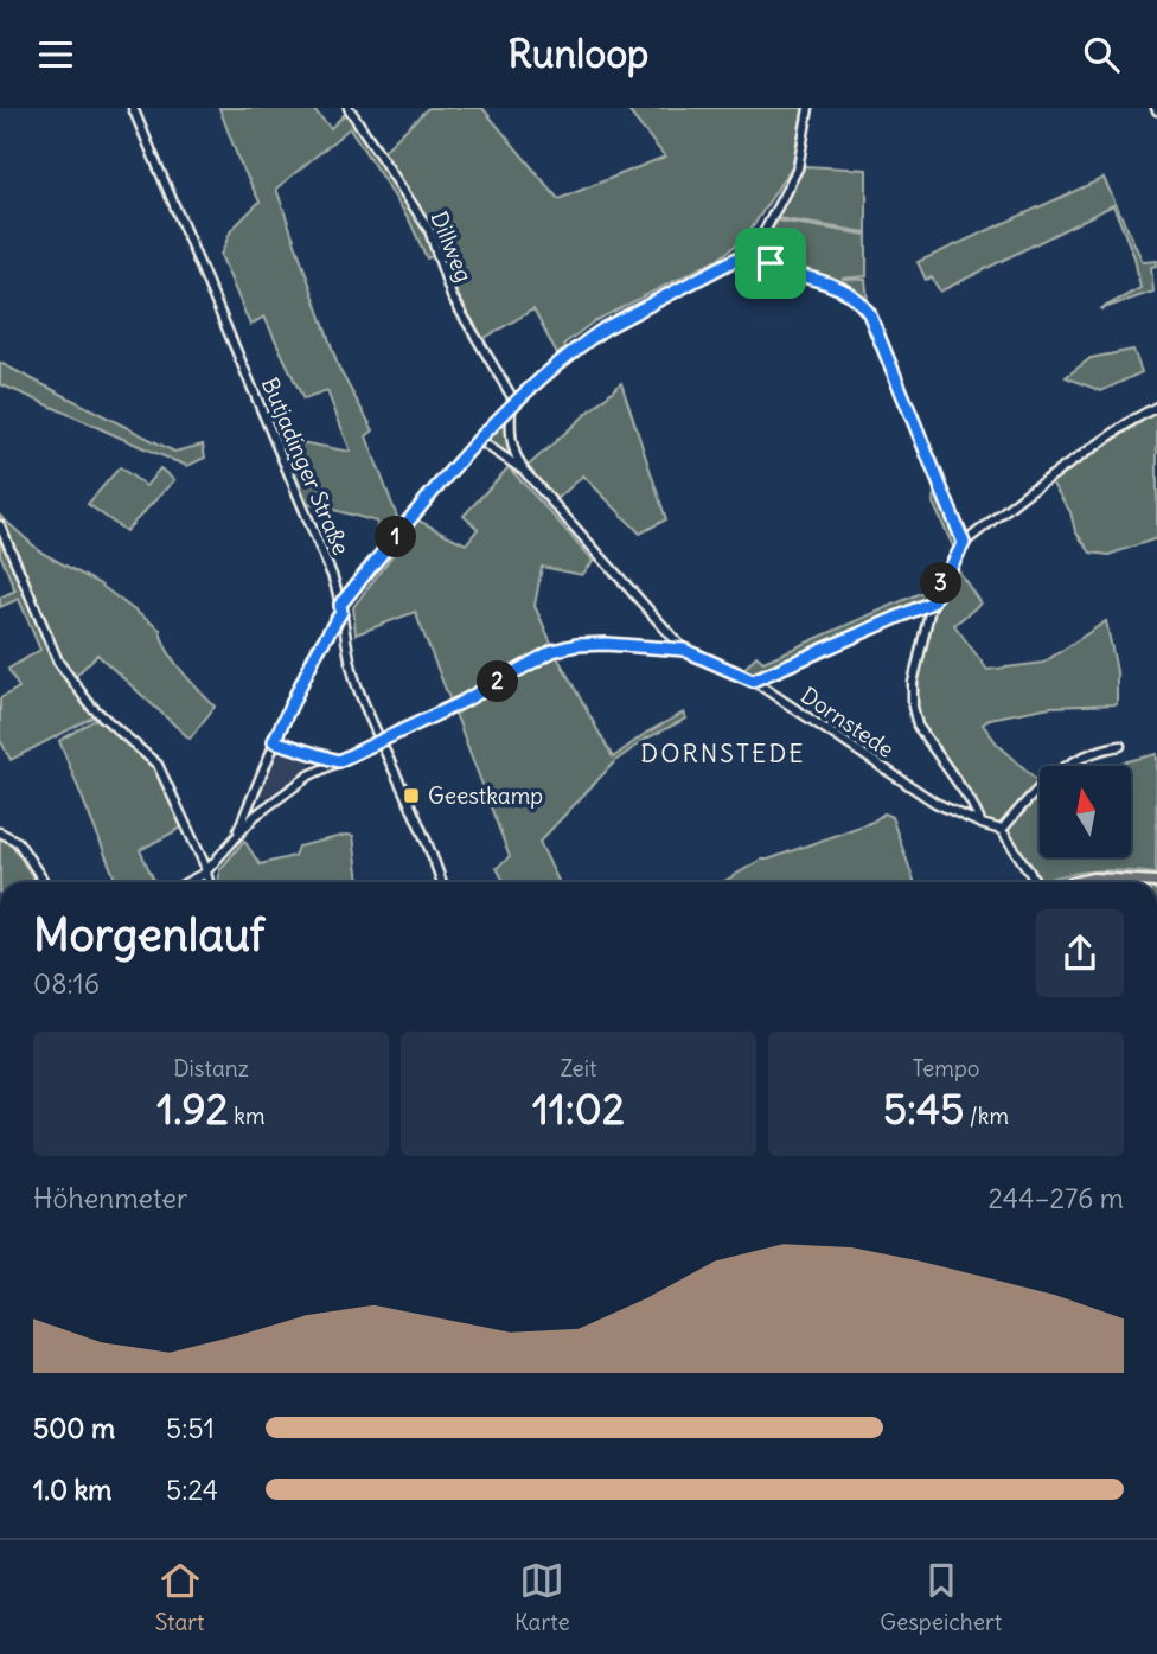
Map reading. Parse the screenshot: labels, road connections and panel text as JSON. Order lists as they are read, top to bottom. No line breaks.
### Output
{"streets":{"street":["Dillweg","Butjadinger Straße","Dornstede"]},"crossings":[["Dillweg","Dornstede"]],"districts":["DORNSTEDE"],"places":{"transit":["Geestkamp"]},"north":"top","page":{"header":"Runloop","pins":["1","3","2"],"heading":["Morgenlauf","08:16"],"stats":[["Distanz","1.92 km"],["Zeit","11:02"],["Tempo","5:45 /km"]],"chart":["Höhenmeter","244–276 m"],"list":[{"name":"500 m","note":"5:51"},{"name":"1.0 km","note":"5:24"}],"tabs":["Start","Karte","Gespeichert"]}}
